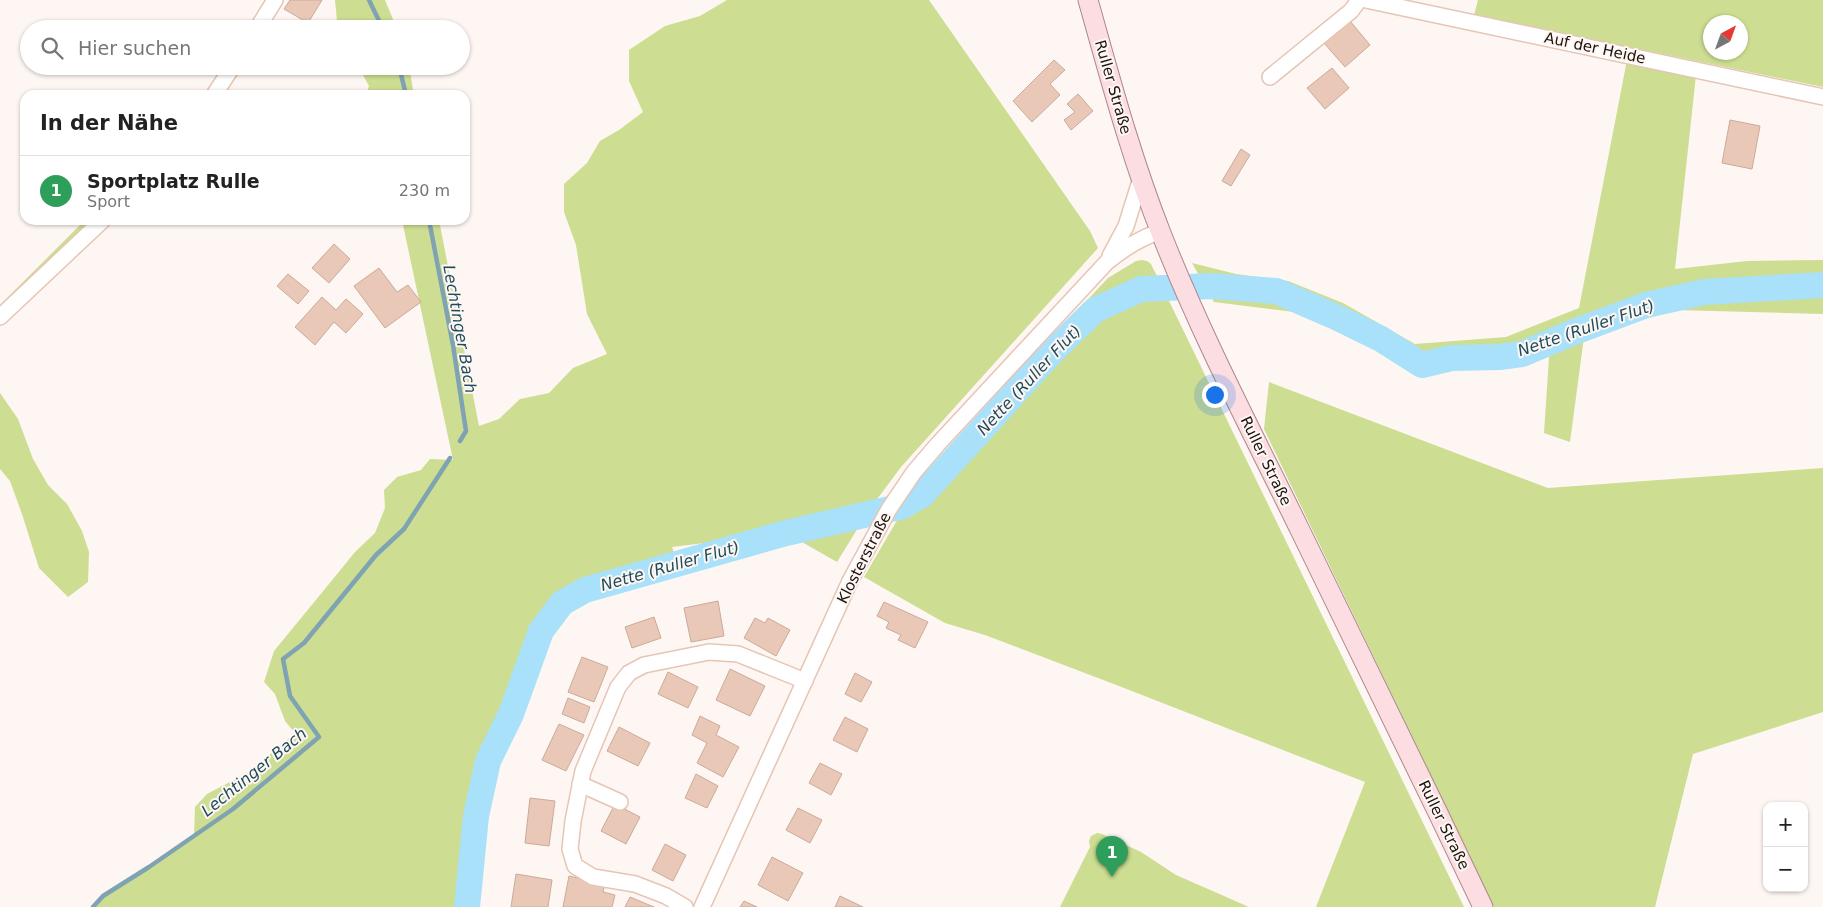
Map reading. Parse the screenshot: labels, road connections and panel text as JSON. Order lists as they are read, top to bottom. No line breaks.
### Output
{"streets":{"main road":["Ruller Straße"],"street":["Auf der Heide","Klosterstraße"]},"crossings":[["Ruller Straße","Klosterstraße"]],"water":["Nette (Ruller Flut)","Lechtinger Bach"],"north":"top right","page":{"search":"Hier suchen","heading":"In der Nähe","list":[{"mark":"1","name":"Sportplatz Rulle","note":"Sport","value":"230 m"}],"map_buttons":["+","−"],"pins":"1"}}
